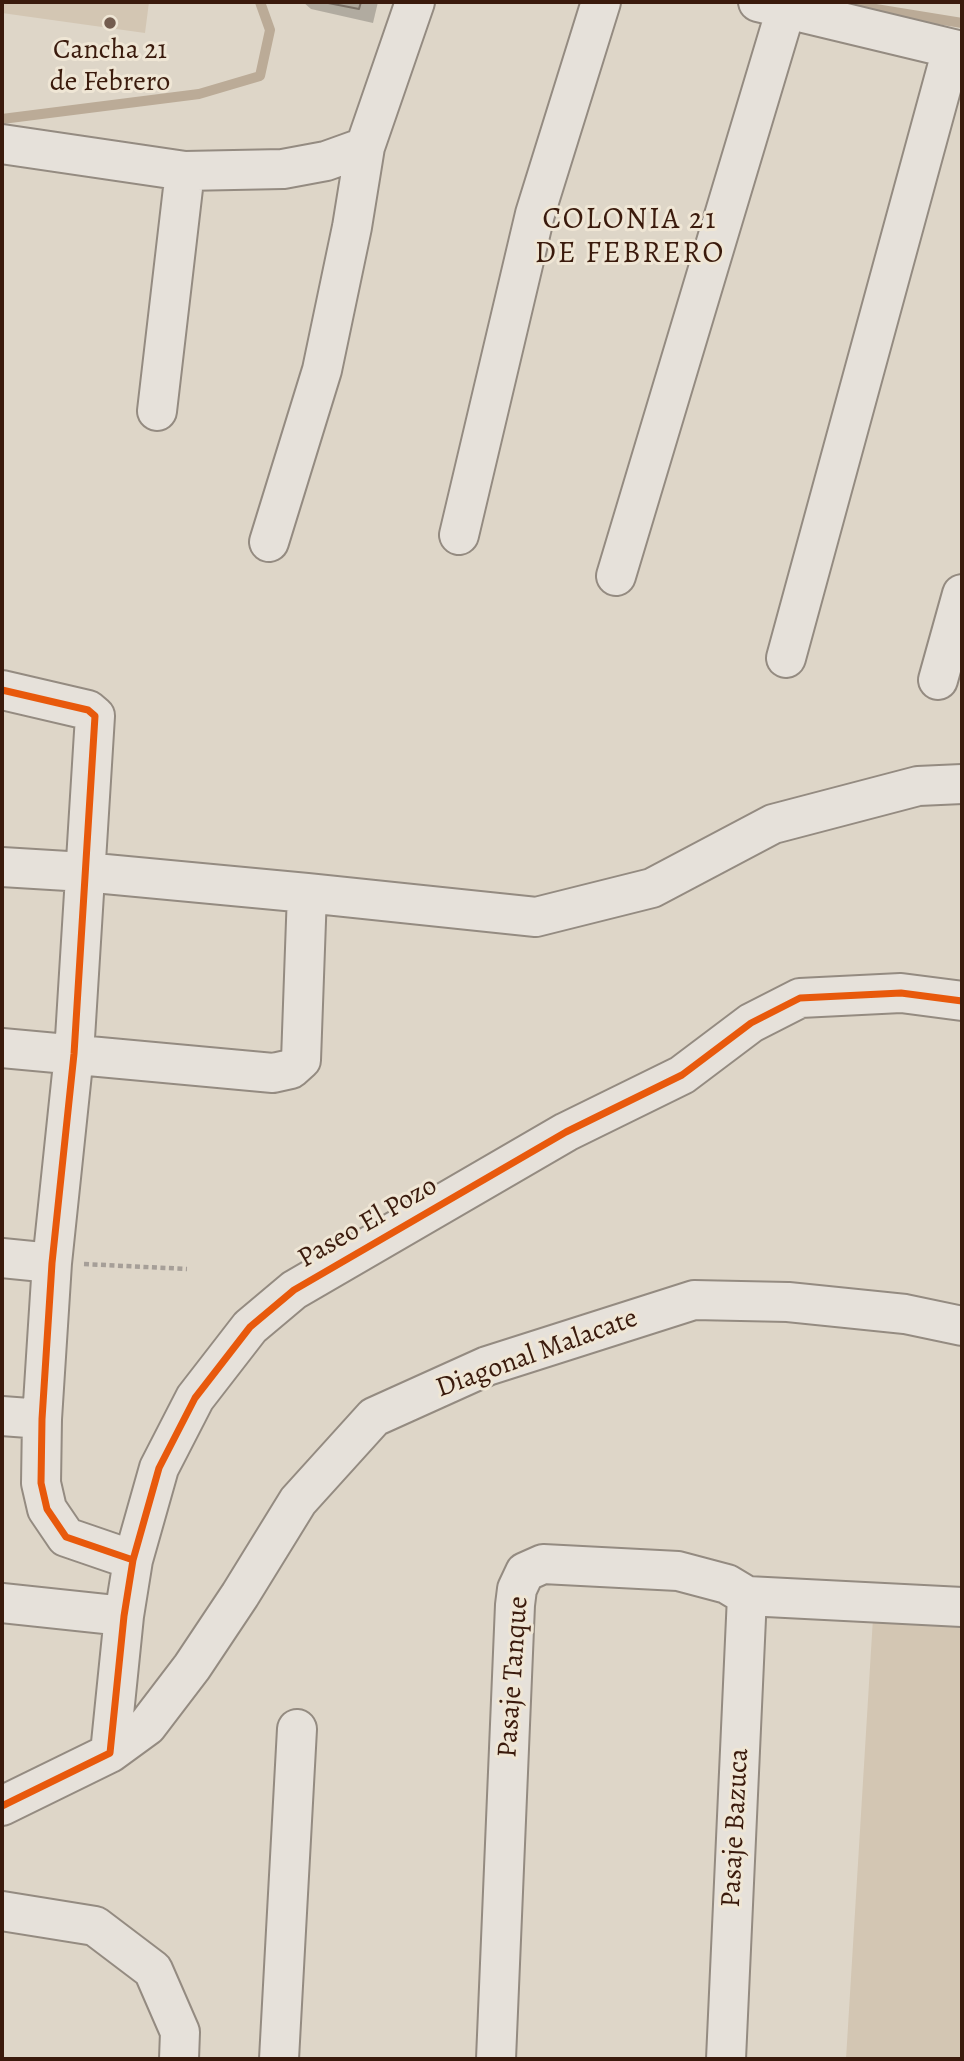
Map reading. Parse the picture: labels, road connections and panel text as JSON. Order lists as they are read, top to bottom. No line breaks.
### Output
{"streets":{"street":["Paseo El Pozo","Diagonal Malacate","Pasaje Tanque","Pasaje Bazuca"]},"crossings":[["Paseo El Pozo","Diagonal Malacate"],["Pasaje Tanque","Pasaje Bazuca"]],"districts":["COLONIA 21 DE FEBRERO"],"places":["Cancha 21 de Febrero"]}
